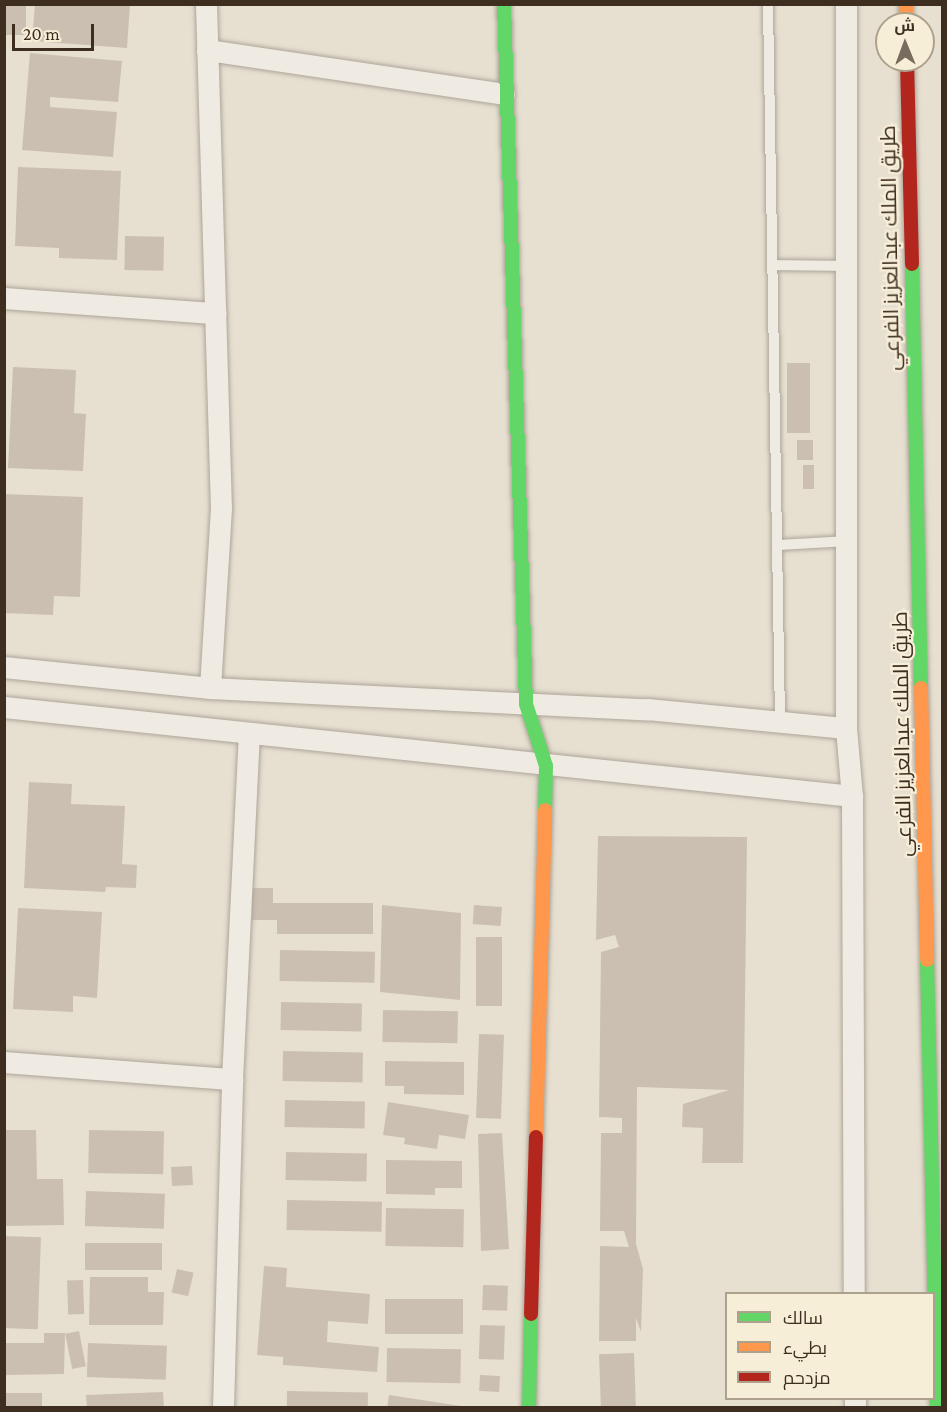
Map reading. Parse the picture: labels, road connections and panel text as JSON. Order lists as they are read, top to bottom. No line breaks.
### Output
{"streets":{"street":["طريق الملك عبدالعزيز الفرعي"]},"legend":["سالك","بطيء","مزدحم"],"scale_bar":"20 m","north":"top"}
